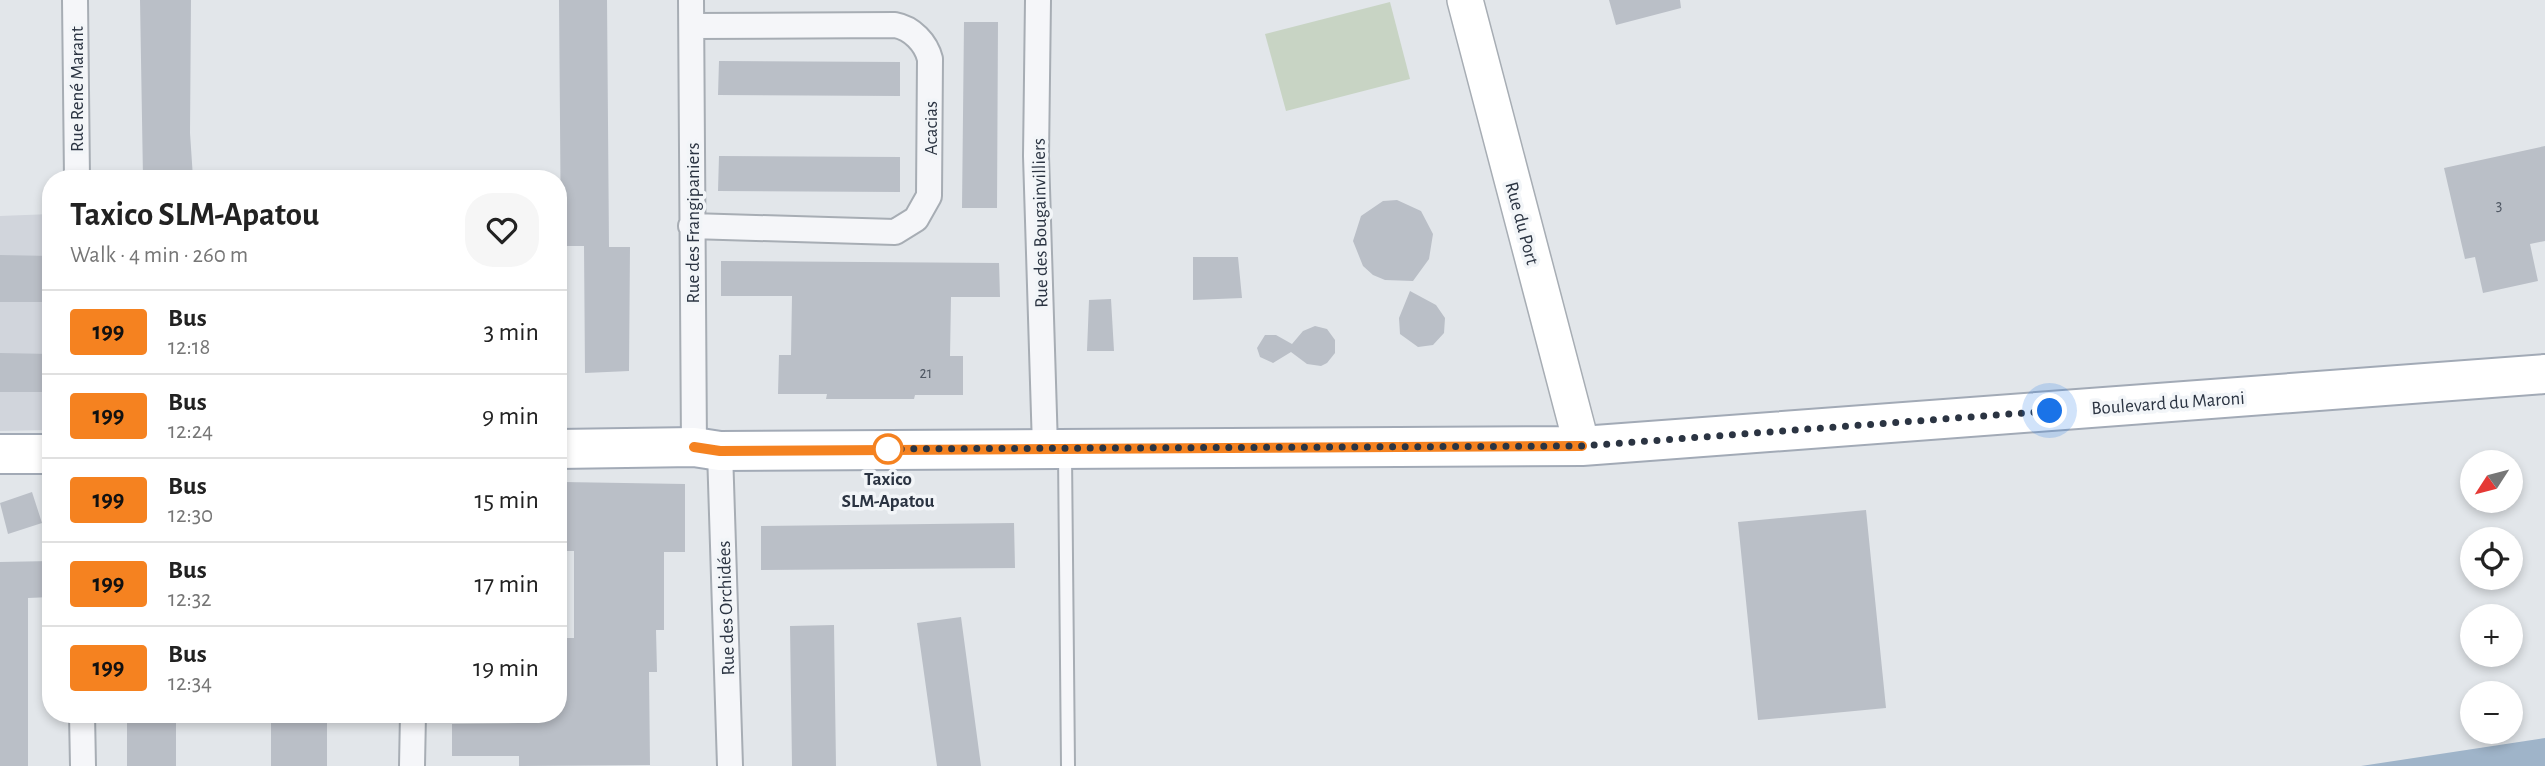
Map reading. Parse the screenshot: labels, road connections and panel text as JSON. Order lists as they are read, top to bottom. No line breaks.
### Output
{"streets":{"main road":["Boulevard du Maroni"],"street":["Rue René Marant","Acacias","Rue des Frangipaniers","Rue des Bougainvilliers","Rue du Port","Rue des Orchidées"]},"crossings":[["Acacias","Rue des Frangipaniers"],["Rue des Frangipaniers","Boulevard du Maroni"],["Rue des Frangipaniers","Rue des Orchidées"],["Rue des Bougainvilliers","Boulevard du Maroni"],["Rue du Port","Boulevard du Maroni"],["Boulevard du Maroni","Rue des Orchidées"]],"places":["Taxico SLM-Apatou"],"lines":["bus line 199"],"house_numbers":["3","21"],"north":"bottom left","page":{"heading":["Taxico SLM-Apatou","Walk · 4 min · 260 m"],"list":[{"mark":"199","name":"Bus","note":"12:18","value":"3 min"},{"mark":"199","name":"Bus","note":"12:24","value":"9 min"},{"mark":"199","name":"Bus","note":"12:30","value":"15 min"},{"mark":"199","name":"Bus","note":"12:32","value":"17 min"},{"mark":"199","name":"Bus","note":"12:34","value":"19 min"}],"map_buttons":["+","−"]}}
